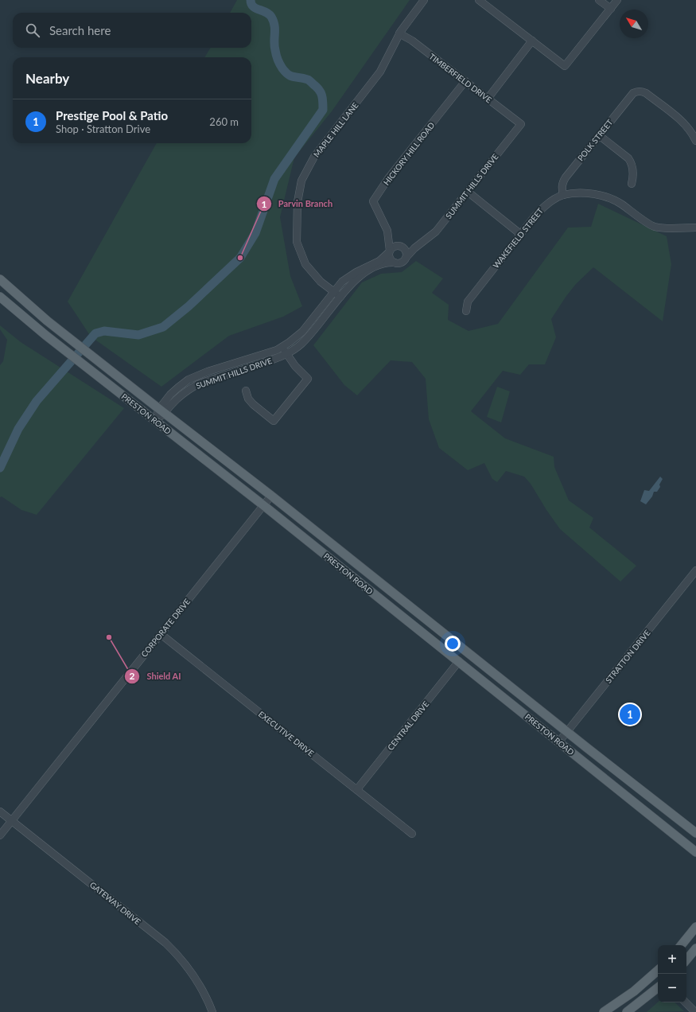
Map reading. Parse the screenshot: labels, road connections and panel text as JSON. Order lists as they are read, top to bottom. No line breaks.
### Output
{"streets":{"main road":["PRESTON ROAD"],"street":["TIMBERFIELD DRIVE","MAPLE HILL LANE","POLK STREET","HICKORY HILL ROAD","SUMMIT HILLS DRIVE","WAKEFIELD STREET","CORPORATE DRIVE","STRATTON DRIVE","CENTRAL DRIVE","EXECUTIVE DRIVE","GATEWAY DRIVE"]},"crossings":[["TIMBERFIELD DRIVE","MAPLE HILL LANE"],["TIMBERFIELD DRIVE","HICKORY HILL ROAD"],["TIMBERFIELD DRIVE","SUMMIT HILLS DRIVE"],["MAPLE HILL LANE","SUMMIT HILLS DRIVE"],["POLK STREET","WAKEFIELD STREET"],["HICKORY HILL ROAD","SUMMIT HILLS DRIVE"],["SUMMIT HILLS DRIVE","PRESTON ROAD"],["PRESTON ROAD","CORPORATE DRIVE"],["PRESTON ROAD","STRATTON DRIVE"],["PRESTON ROAD","CENTRAL DRIVE"],["CORPORATE DRIVE","EXECUTIVE DRIVE"],["CORPORATE DRIVE","GATEWAY DRIVE"],["CENTRAL DRIVE","EXECUTIVE DRIVE"]],"places":["Parvin Branch","Shield AI"],"north":"top left","page":{"search":"Search here","heading":"Nearby","list":[{"mark":"1","name":"Prestige Pool & Patio","note":"Shop · Stratton Drive","value":"260 m"}],"pins":"1","map_buttons":["+","−"]}}
